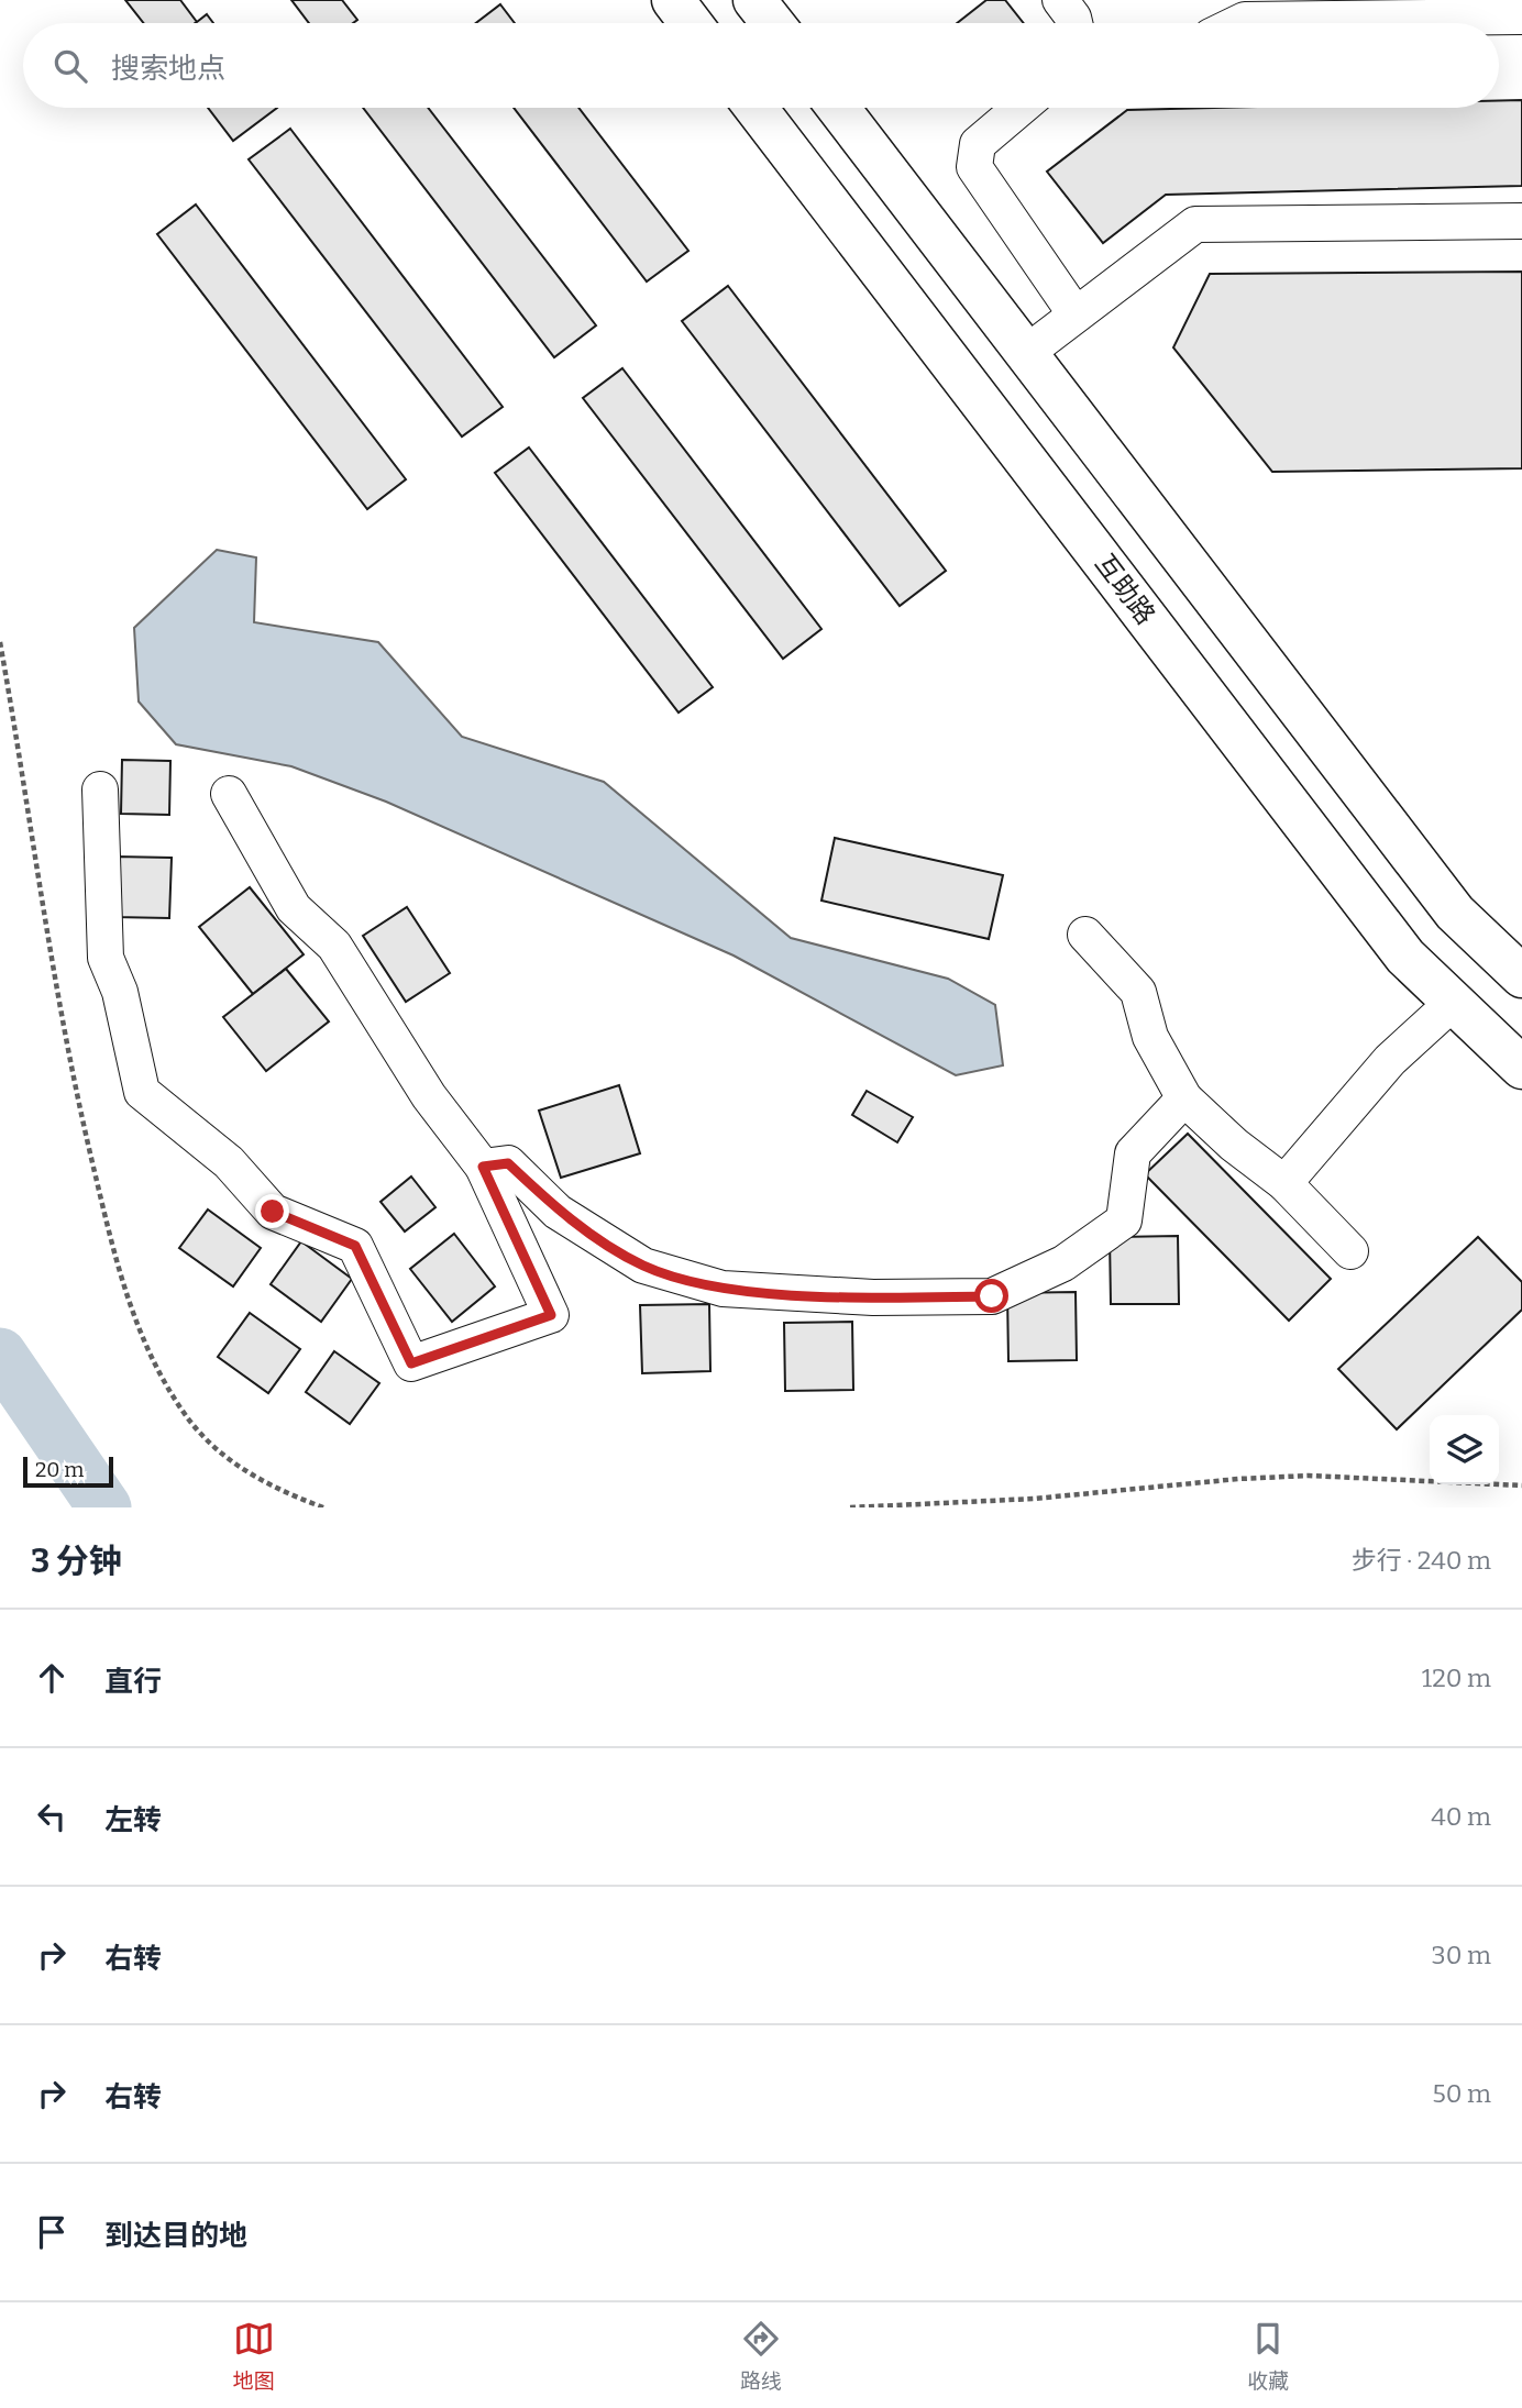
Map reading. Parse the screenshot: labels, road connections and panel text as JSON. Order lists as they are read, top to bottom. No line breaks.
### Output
{"streets":{"highway":["互助路"]},"scale_bar":"20 m","page":{"search":"搜索地点","scale":"20 m","heading":["3 分钟","步行 · 240 m"],"list":[["直行","120 m"],["左转","40 m"],["右转","30 m"],["右转","50 m"],"到达目的地"],"nav":["地图","路线","收藏"]}}
